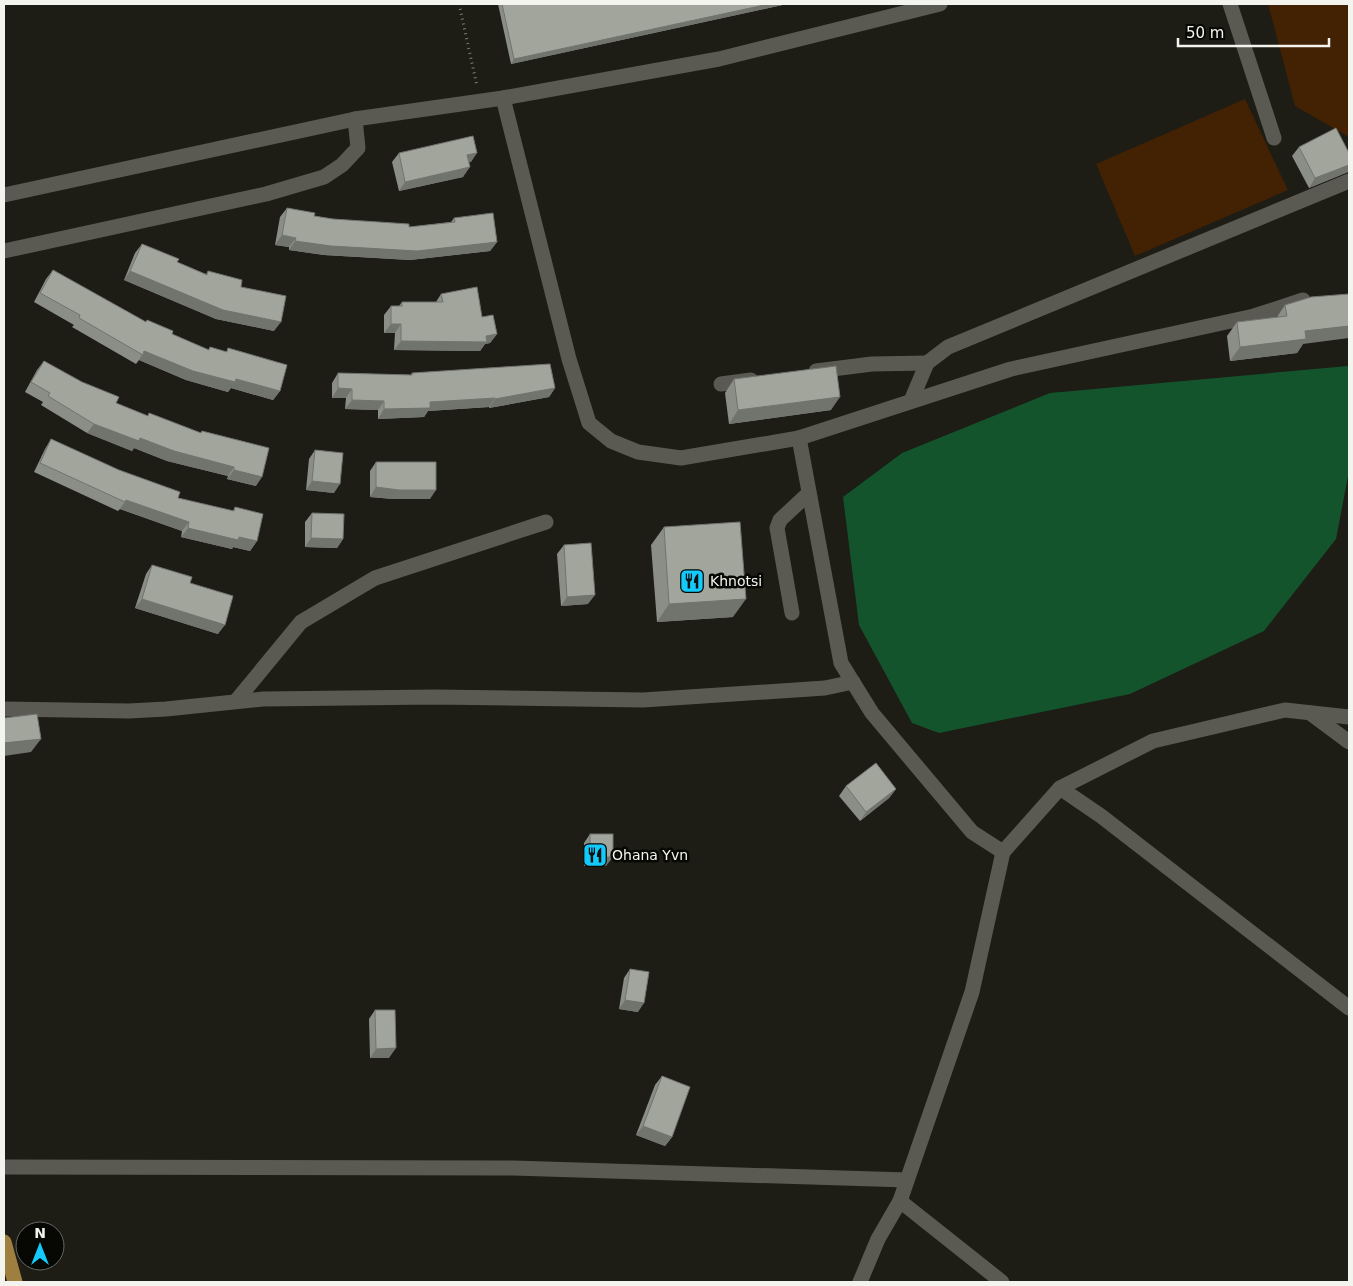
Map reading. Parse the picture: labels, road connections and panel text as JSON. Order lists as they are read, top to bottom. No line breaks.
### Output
{"places":{"restaurant":["Khnotsi","Ohana Yvn"]},"scale_bar":"50 m","north":"top"}
